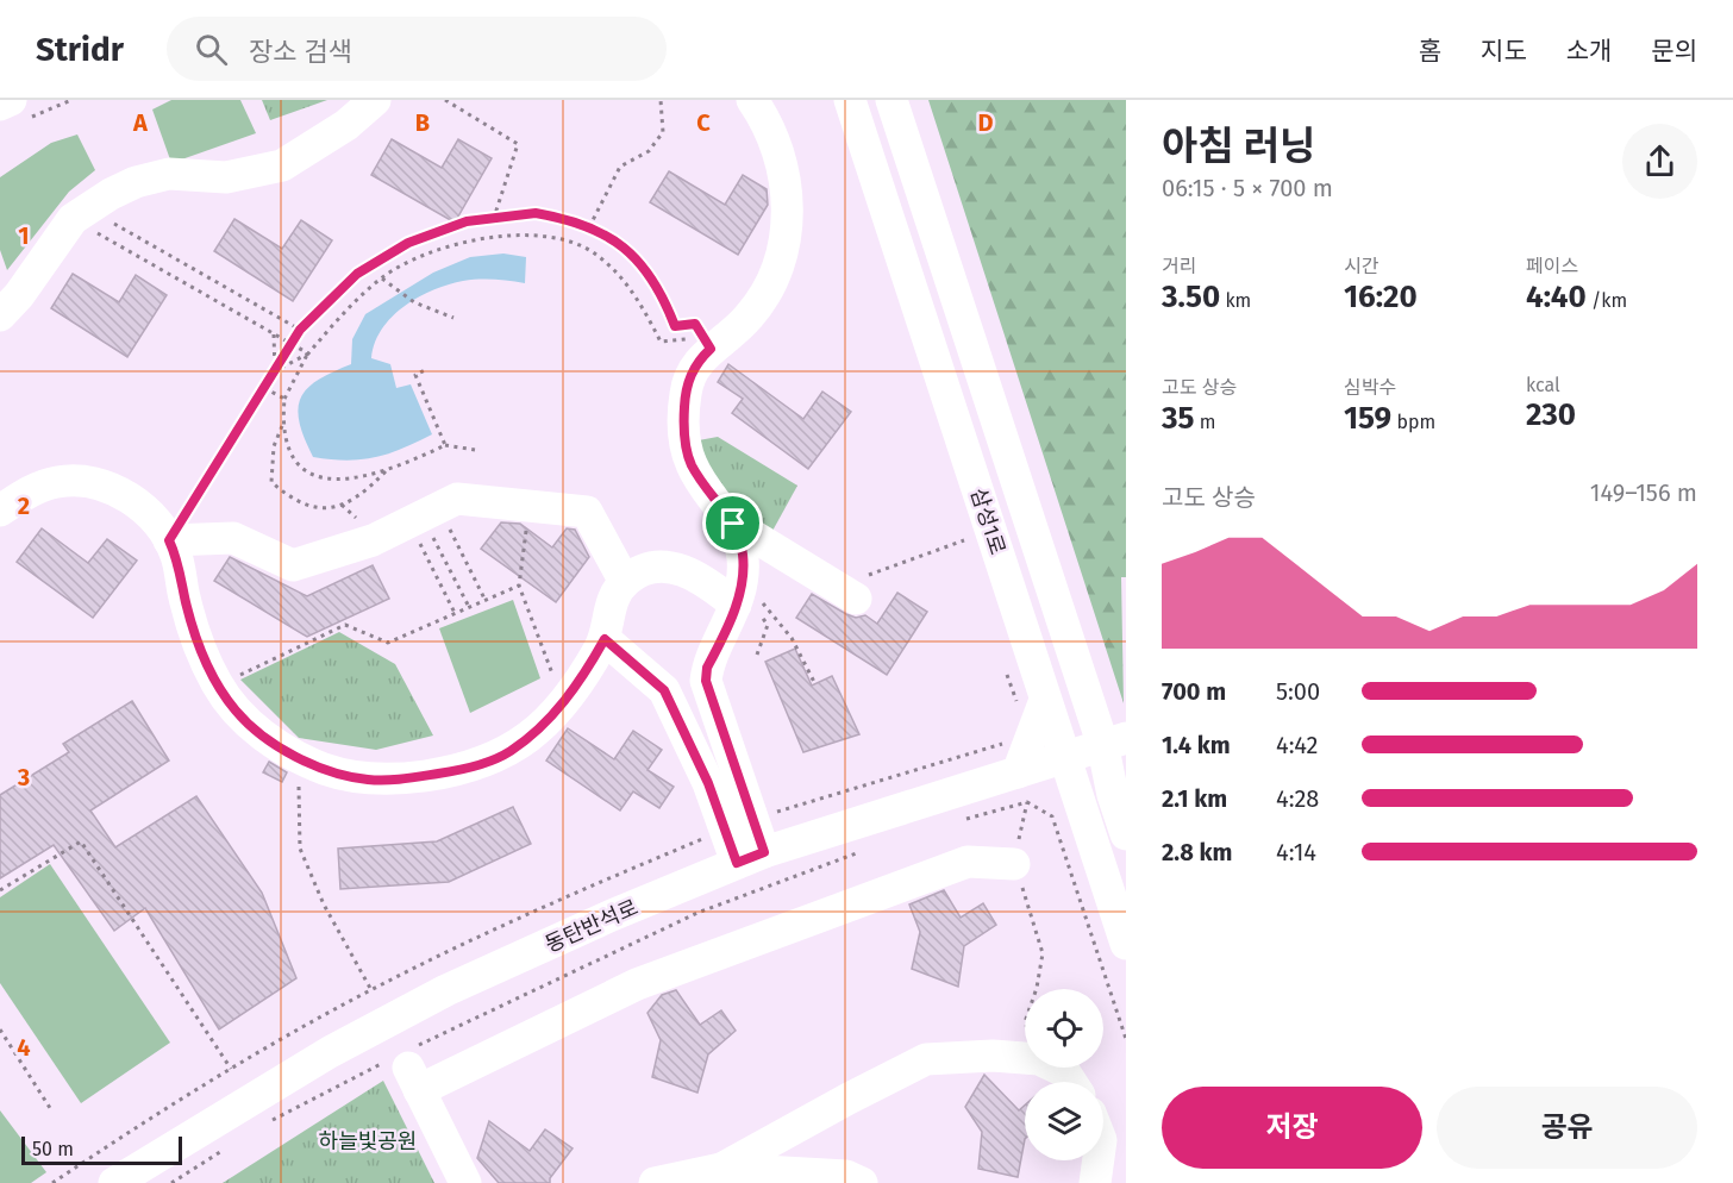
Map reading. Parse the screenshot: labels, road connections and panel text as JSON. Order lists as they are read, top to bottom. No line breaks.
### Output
{"streets":{"street":["삼성1로","동탄반석로"]},"crossings":[["삼성1로","동탄반석로"]],"parks":["하늘빛공원"],"scale_bar":"50 m","page":{"header":"Stridr","search":"장소 검색","nav":["홈","지도","소개","문의"],"heading":["아침 러닝","06:15 · 5 × 700 m"],"stats":[["거리","3.50 km"],["시간","16:20"],["페이스","4:40 /km"],["고도 상승","35 m"],["심박수","159 bpm"],["kcal","230"]],"chart":["고도 상승","149–156 m"],"list":[{"name":"700 m","note":"5:00"},{"name":"1.4 km","note":"4:42"},{"name":"2.1 km","note":"4:28"},{"name":"2.8 km","note":"4:14"}],"buttons":["저장","공유"],"scale":"50 m"},"grid":{"columns":["A","B","C","D"],"rows":["1","2","3","4"]}}
